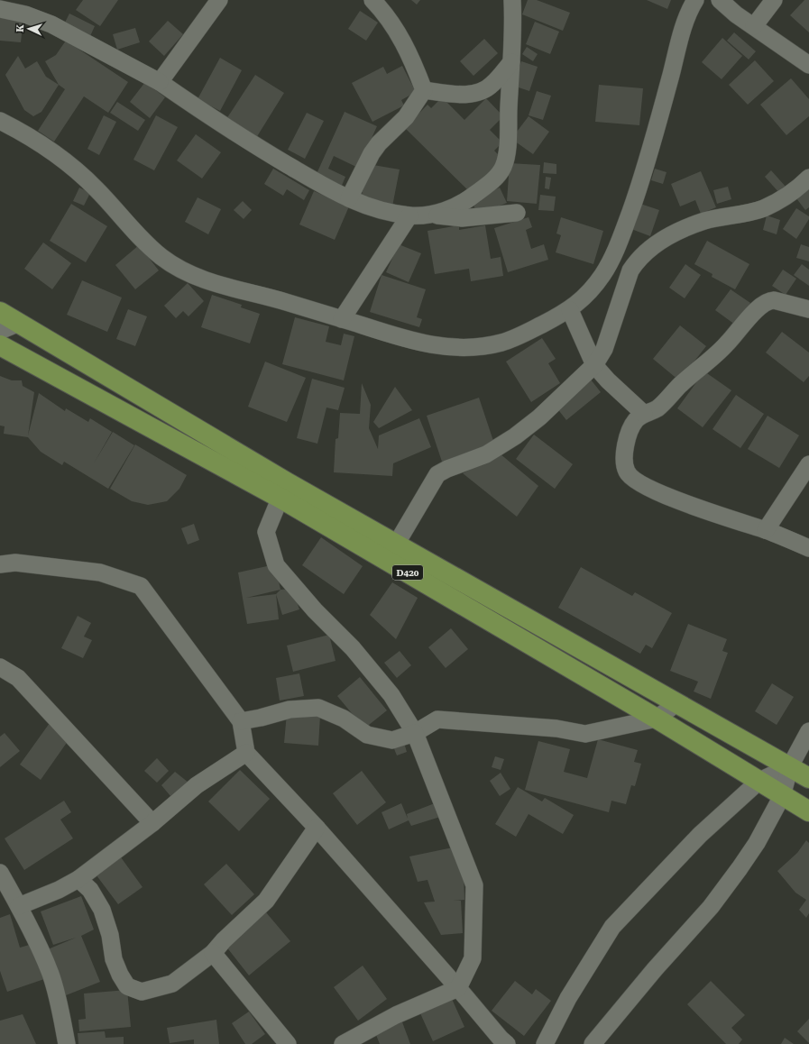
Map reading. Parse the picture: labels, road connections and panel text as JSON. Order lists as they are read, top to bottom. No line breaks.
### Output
{"streets":{"highway":["D420"]},"north":"left"}
